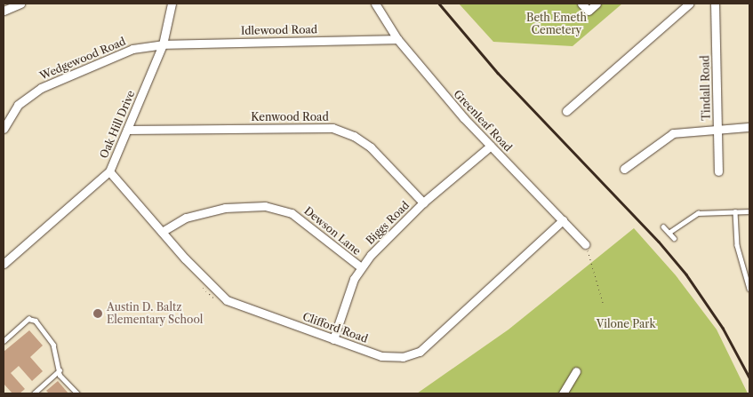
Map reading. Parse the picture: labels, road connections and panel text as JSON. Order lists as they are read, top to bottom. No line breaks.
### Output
{"streets":{"street":["Idlewood Road","Wedgewood Road","Tindall Road","Kenwood Road","Greenleaf Road","Oak Hill Drive","Biggs Road","Dewson Lane","Clifford Road"]},"crossings":[["Idlewood Road","Wedgewood Road"],["Idlewood Road","Greenleaf Road"],["Idlewood Road","Oak Hill Drive"],["Wedgewood Road","Oak Hill Drive"],["Kenwood Road","Oak Hill Drive"],["Kenwood Road","Biggs Road"],["Greenleaf Road","Biggs Road"],["Greenleaf Road","Clifford Road"],["Oak Hill Drive","Clifford Road"],["Biggs Road","Dewson Lane"],["Biggs Road","Clifford Road"],["Dewson Lane","Clifford Road"]],"parks":["Beth Emeth Cemetery","Vilone Park"],"places":["Austin D. Baltz Elementary School"]}
